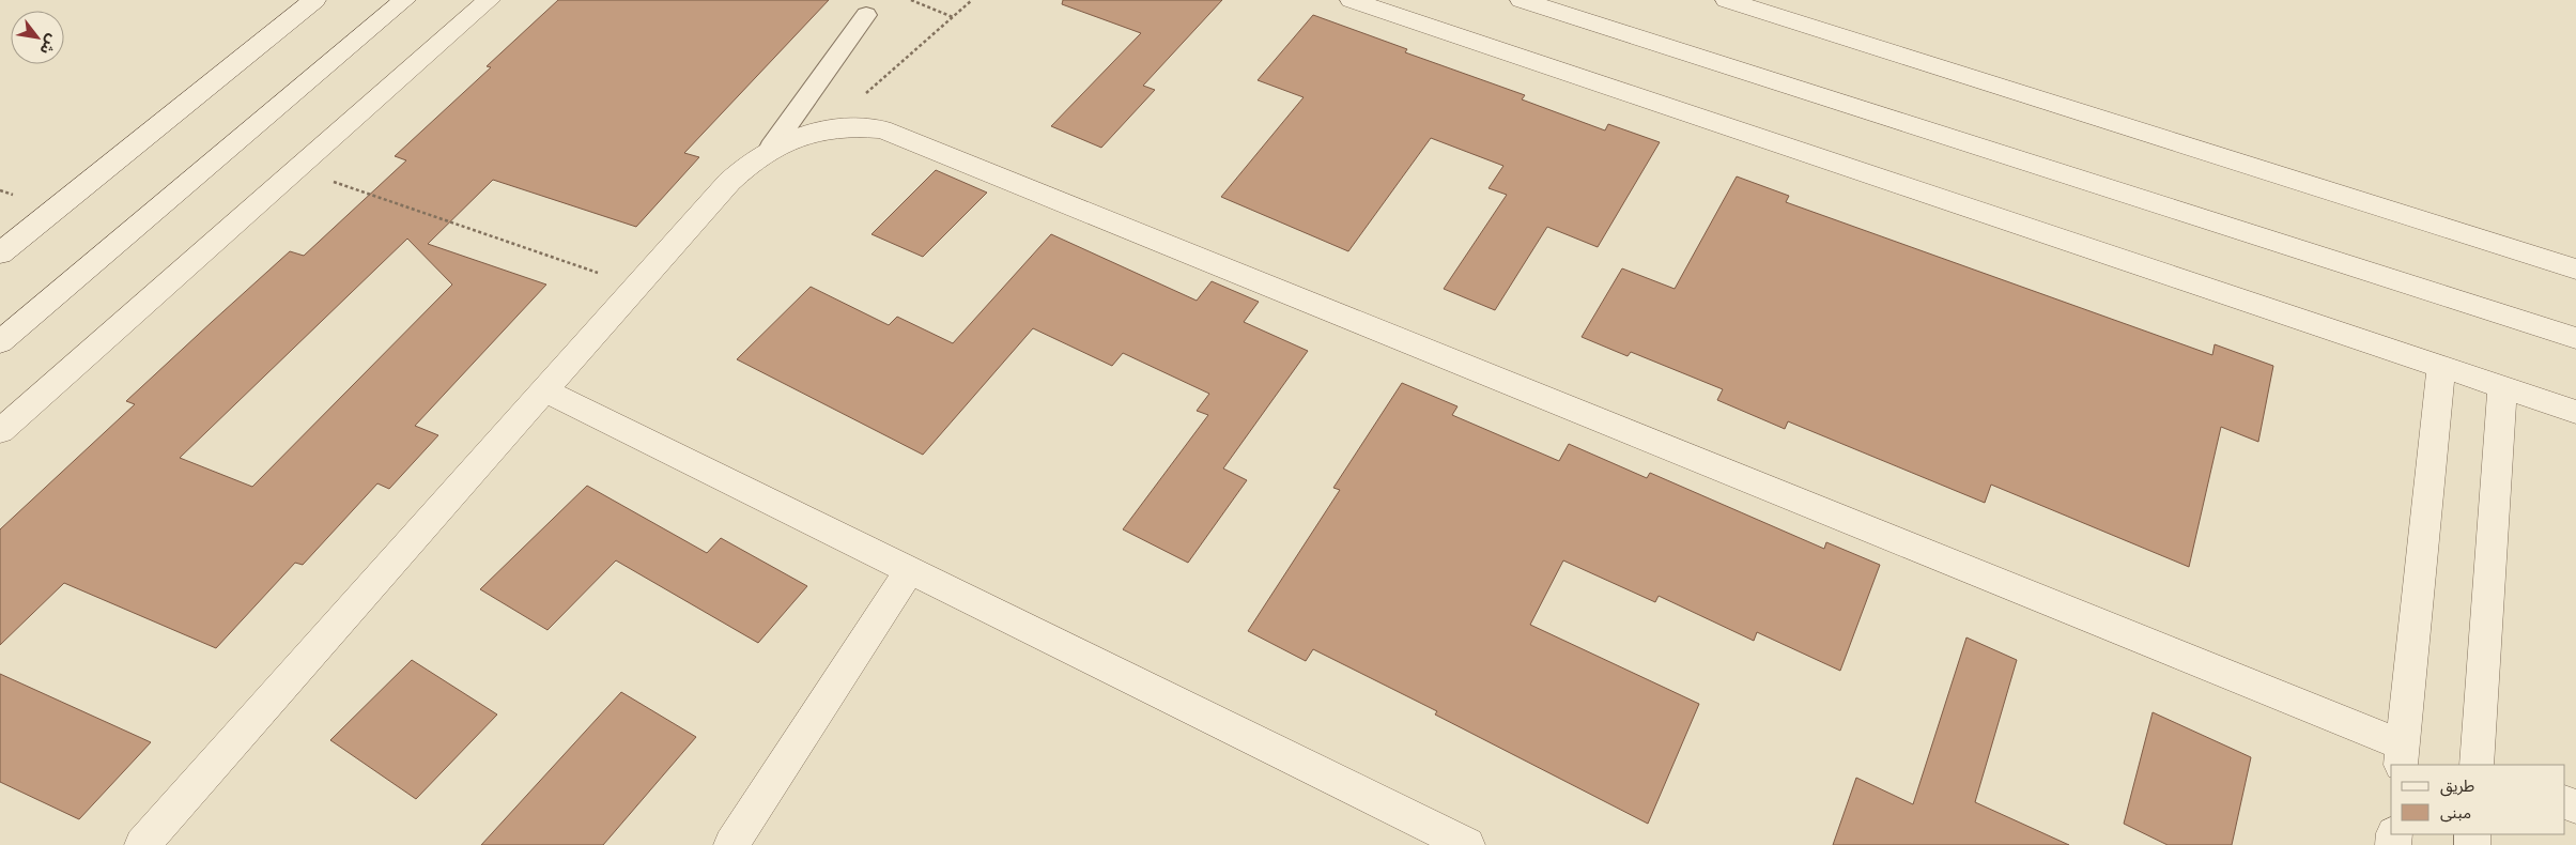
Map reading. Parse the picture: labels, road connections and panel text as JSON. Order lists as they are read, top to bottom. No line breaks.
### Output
{"legend":["طريق","مبنى"],"north":"bottom right"}
